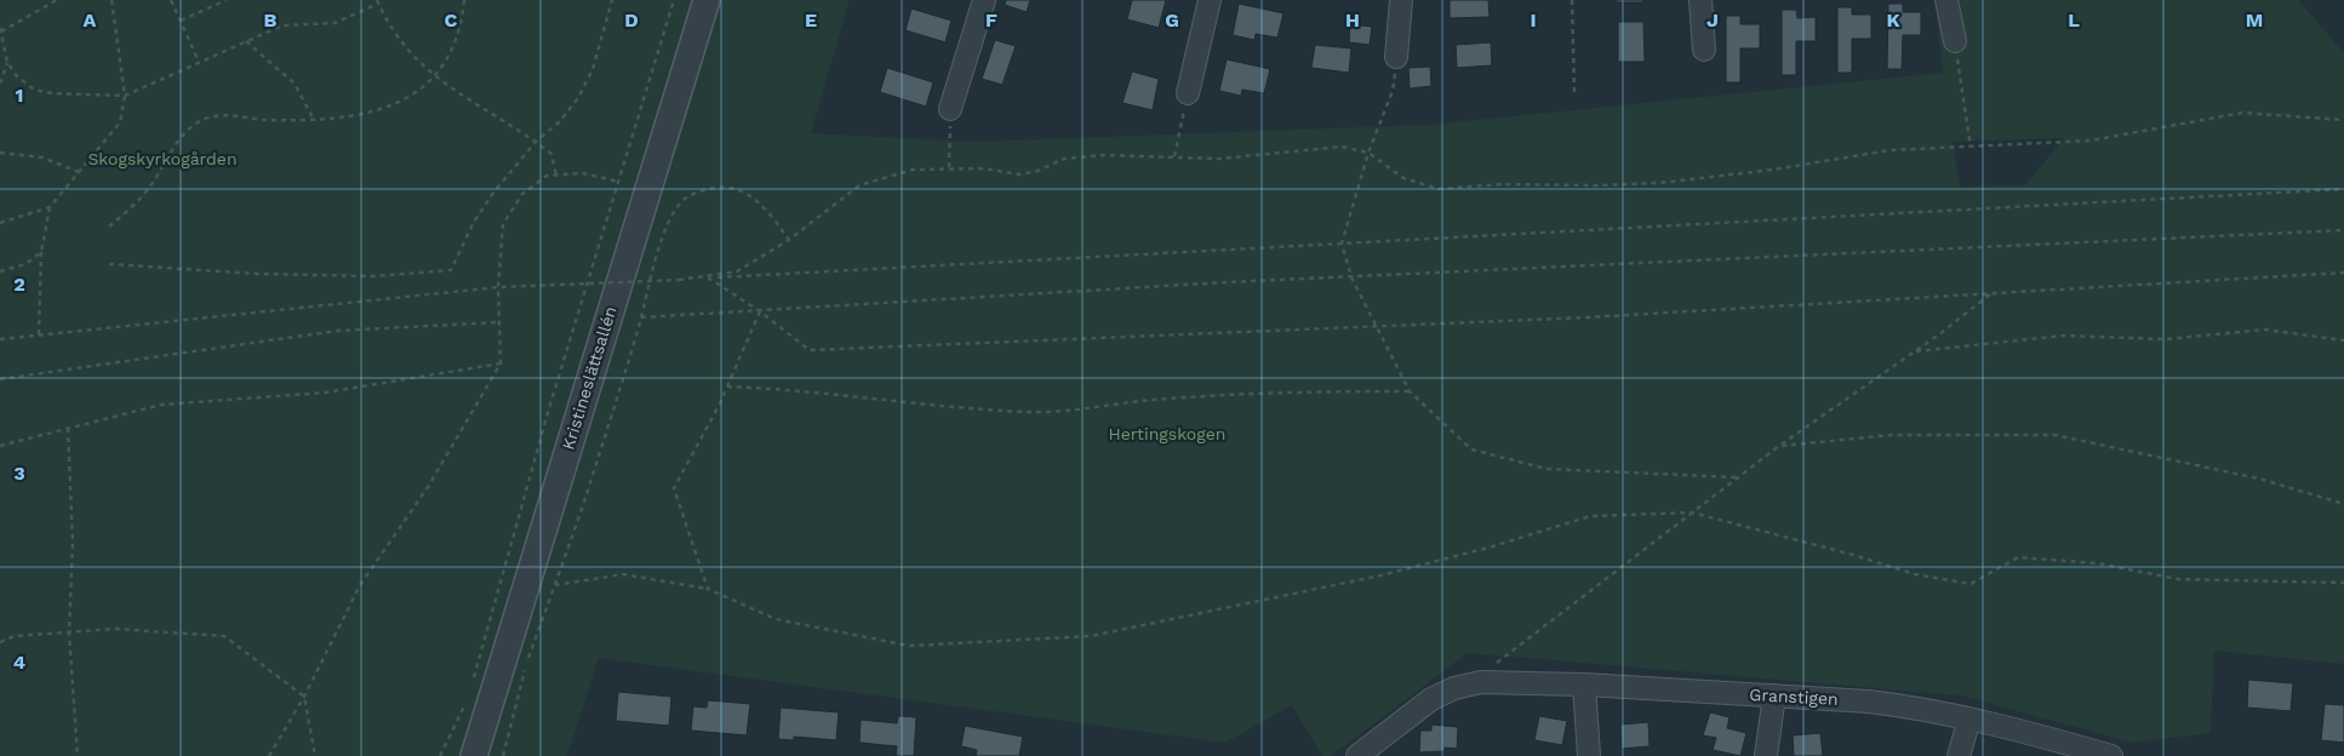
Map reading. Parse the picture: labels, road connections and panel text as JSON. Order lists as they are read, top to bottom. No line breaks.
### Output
{"streets":{"street":["Kristineslättsallén","Granstigen"]},"parks":["Skogskyrkogården","Hertingskogen"],"grid":{"columns":["A","B","C","D","E","F","G","H","I","J","K","L","M"],"rows":["1","2","3","4"]}}
